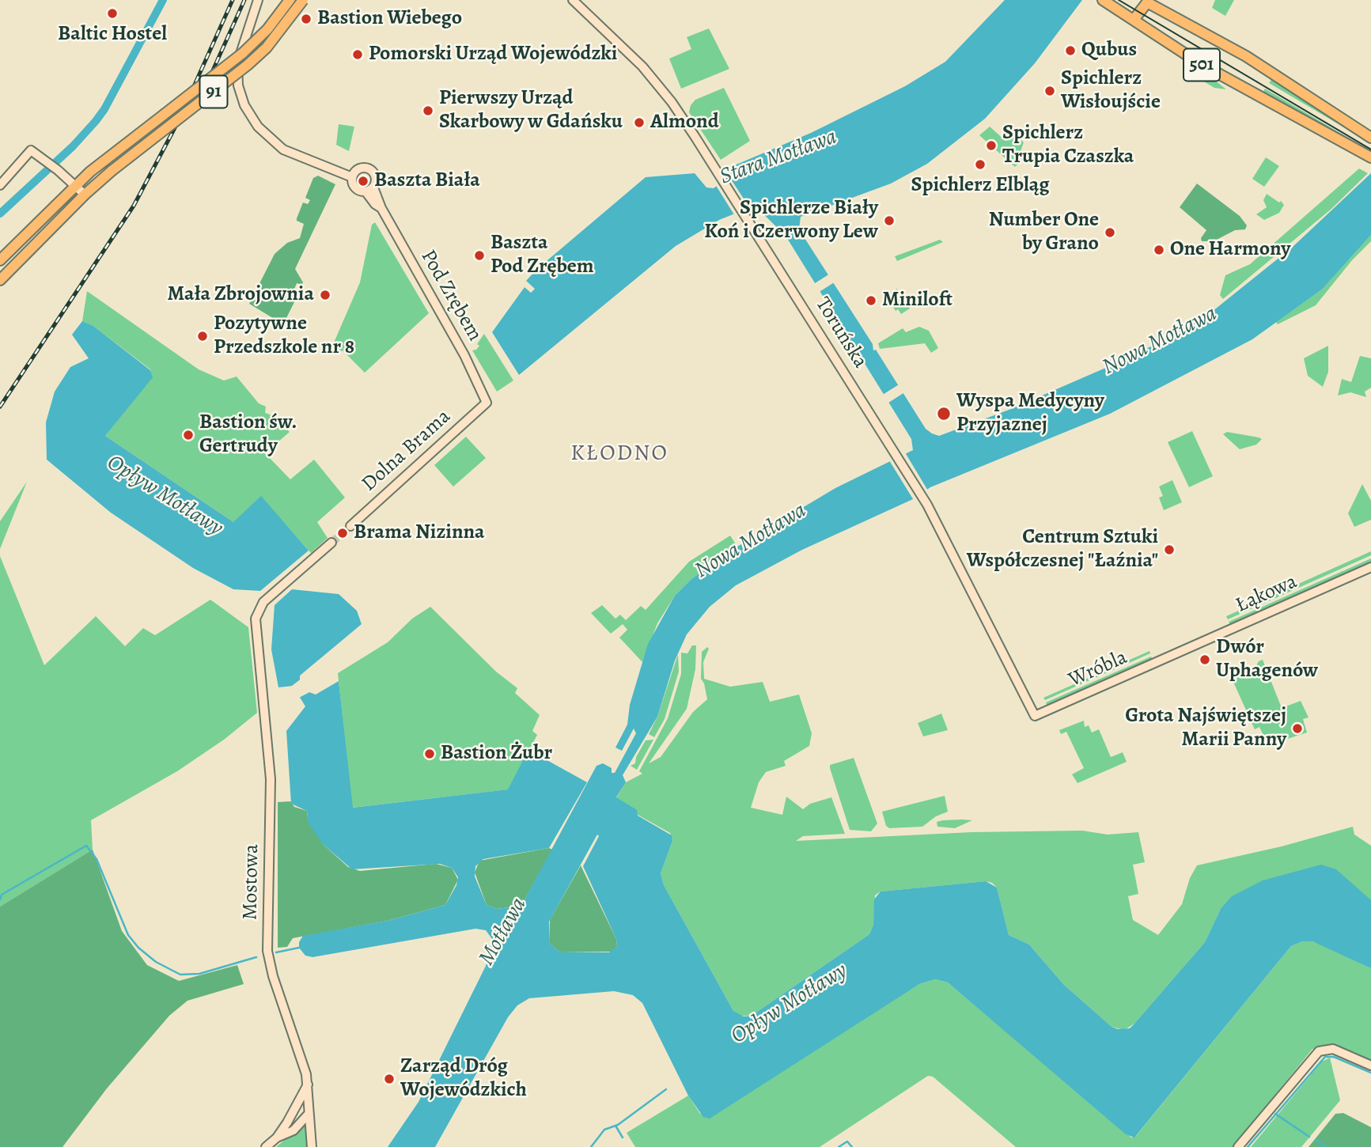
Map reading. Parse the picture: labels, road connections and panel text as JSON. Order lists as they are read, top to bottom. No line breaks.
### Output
{"streets":{"main road":["501","91"],"street":["Pod Zrębem","Toruńska","Dolna Brama","Łąkowa","Wróbla","Mostowa"]},"crossings":[["Pod Zrębem","Dolna Brama"],["Toruńska","Wróbla"],["Łąkowa","Wróbla"]],"districts":["KŁODNO"],"water":["Stara Motława","Nowa Motława","Opływ Motławy","Motława"],"places":["Baltic Hostel","Bastion Wiebego","Qubus","Pomorski Urząd Wojewódzki","Spichlerz Wisłoujście","Pierwszy Urząd Skarbowy w Gdańsku","Almond","Spichlerz Trupia Czaszka","Spichlerz Elbląg","Baszta Biała","Spichlerze Biały Koń i Czerwony Lew","Number One by Grano","One Harmony","Baszta Pod Zrębem","Mała Zbrojownia","Miniloft","Pozytywne Przedszkole nr 8","Wyspa Medycyny Przyjaznej","Bastion św. Gertrudy","Brama Nizinna","Centrum Sztuki Współczesnej \"Łaźnia\"","Dwór Uphagenów","Grota Najświętszej Marii Panny","Bastion Żubr","Zarząd Dróg Wojewódzkich"]}
